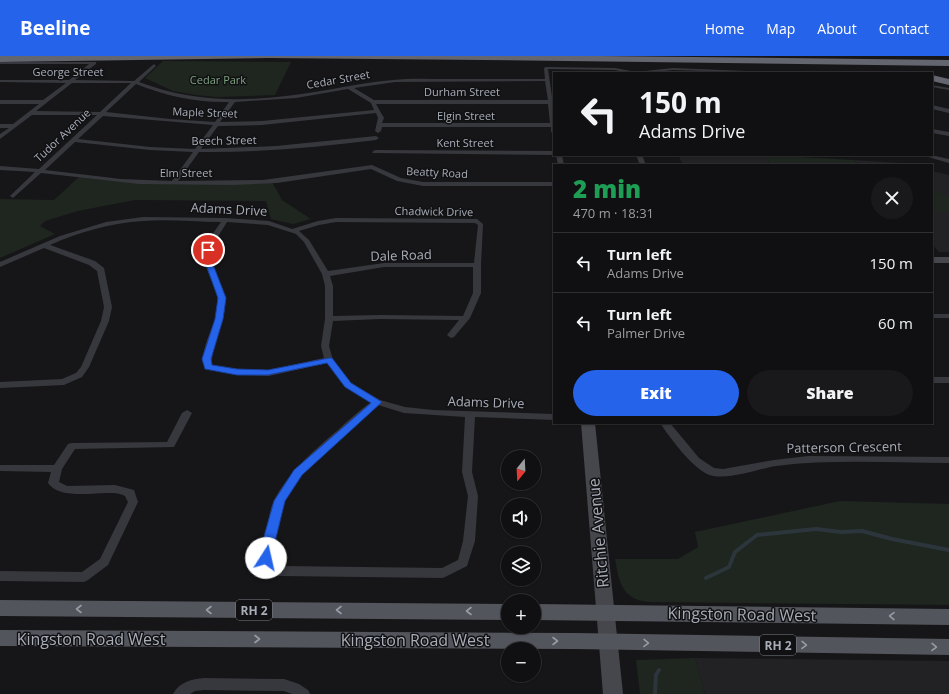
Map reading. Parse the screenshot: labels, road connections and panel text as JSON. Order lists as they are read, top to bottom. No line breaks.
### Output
{"streets":{"main road":["RH 2","Kingston Road West"],"street":["George Street","Cedar Street","Durham Street","Maple Street","Elgin Street","Tudor Avenue","Beech Street","Kent Street","Elm Street","Beatty Road","Adams Drive","Chadwick Drive","Dale Road","Patterson Crescent","Ritchie Avenue"]},"crossings":[["George Street","Cedar Street"],["George Street","Tudor Avenue"],["Cedar Street","Tudor Avenue"],["Maple Street","Tudor Avenue"],["Tudor Avenue","Beech Street"],["Tudor Avenue","Elm Street"],["Elm Street","Beatty Road"],["Adams Drive","Chadwick Drive"],["Adams Drive","Dale Road"],["Chadwick Drive","Dale Road"],["Ritchie Avenue","Kingston Road West"]],"parks":["Cedar Park"],"north":"bottom","page":{"header":"Beeline","nav":["Home","Map","About","Contact"],"turn":["150 m","Adams Drive"],"heading":["2 min","470 m · 18:31"],"list":[{"name":"Turn left","note":"Adams Drive","value":"150 m"},{"name":"Turn left","note":"Palmer Drive","value":"60 m"}],"buttons":["Exit","Share"],"map_buttons":["+","−"]}}
